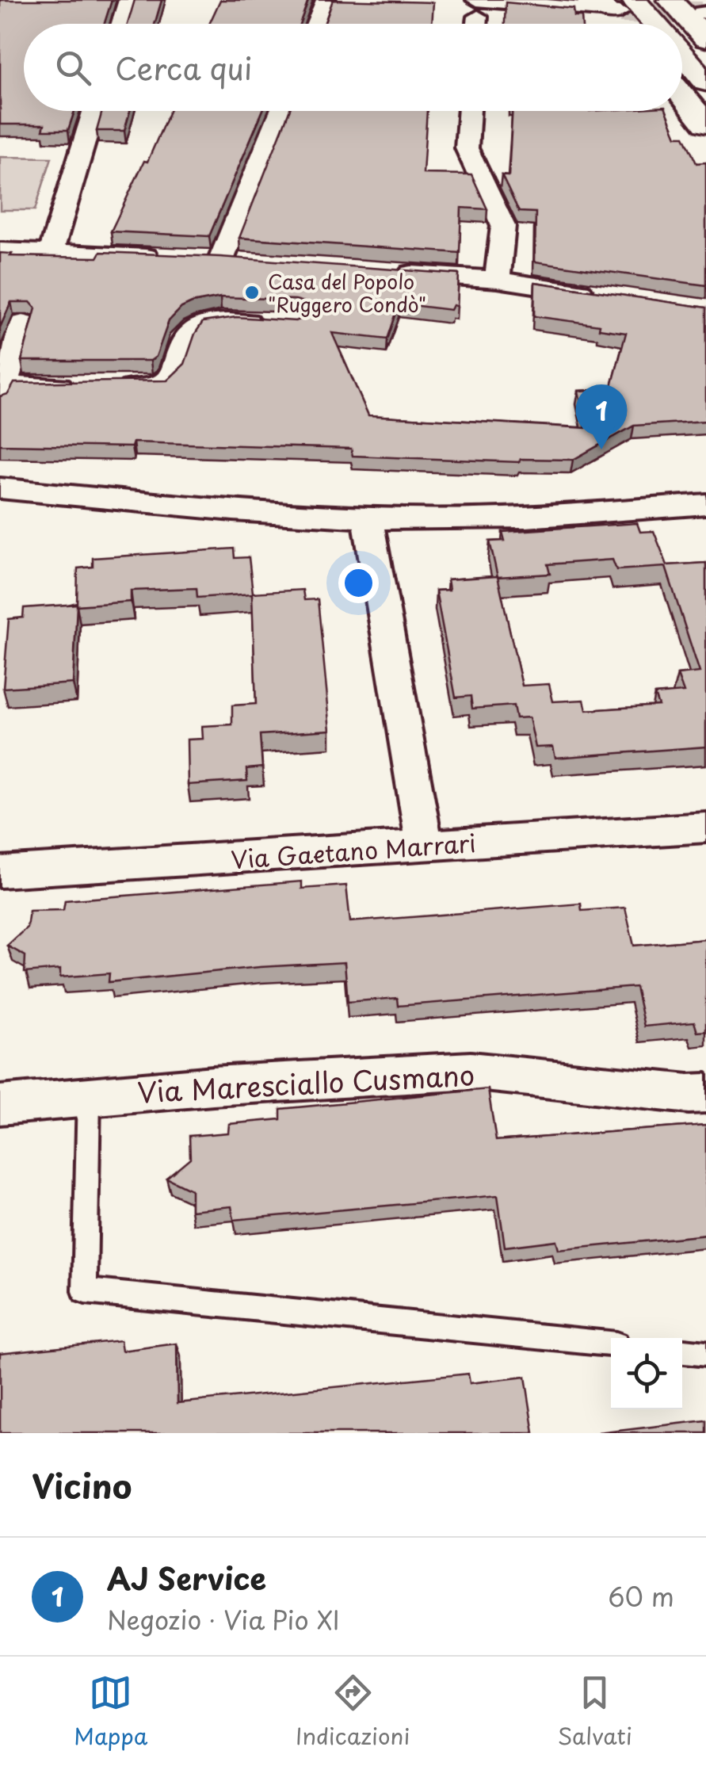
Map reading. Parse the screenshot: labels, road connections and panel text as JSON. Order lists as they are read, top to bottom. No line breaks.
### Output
{"streets":{"street":["Via Gaetano Marrari","Via Maresciallo Cusmano"]},"places":["Casa del Popolo \"Ruggero Condò\""],"page":{"search":"Cerca qui","pins":"1","heading":"Vicino","list":[{"mark":"1","name":"AJ Service","note":"Negozio · Via Pio XI","value":"60 m"}],"nav":["Mappa","Indicazioni","Salvati"]}}
